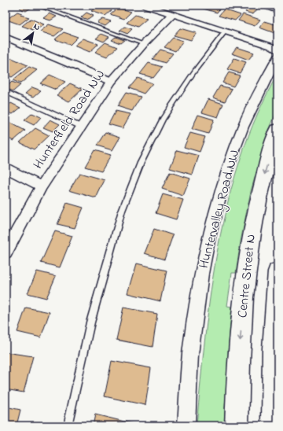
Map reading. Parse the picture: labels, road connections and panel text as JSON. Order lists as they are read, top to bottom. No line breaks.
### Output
{"streets":{"main road":["Centre Street N"],"street":["Hunterfield Road NW","Huntervalley Road NW"]},"north":"top right"}
